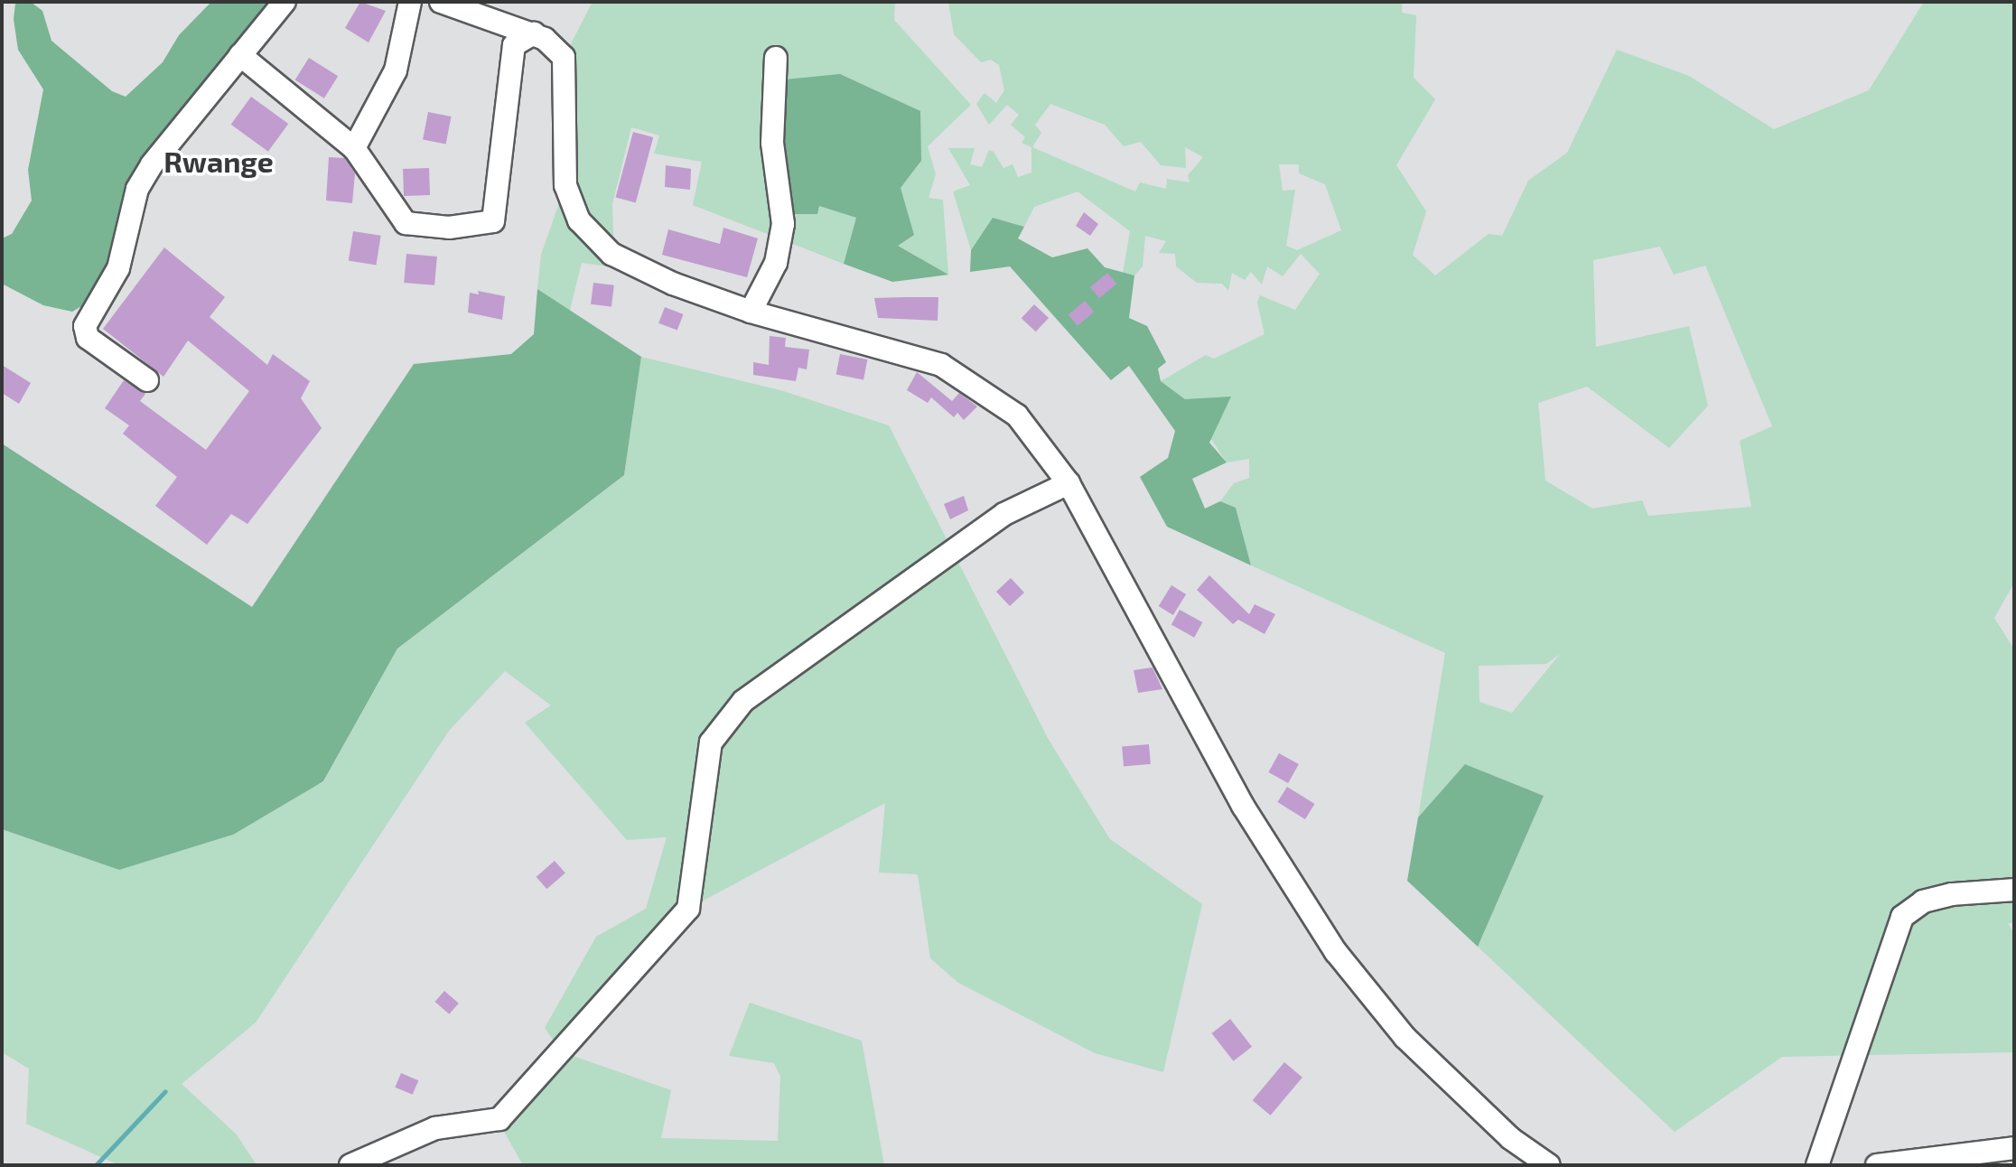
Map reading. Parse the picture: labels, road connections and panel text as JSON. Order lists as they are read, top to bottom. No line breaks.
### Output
{"districts":["Rwange"]}
